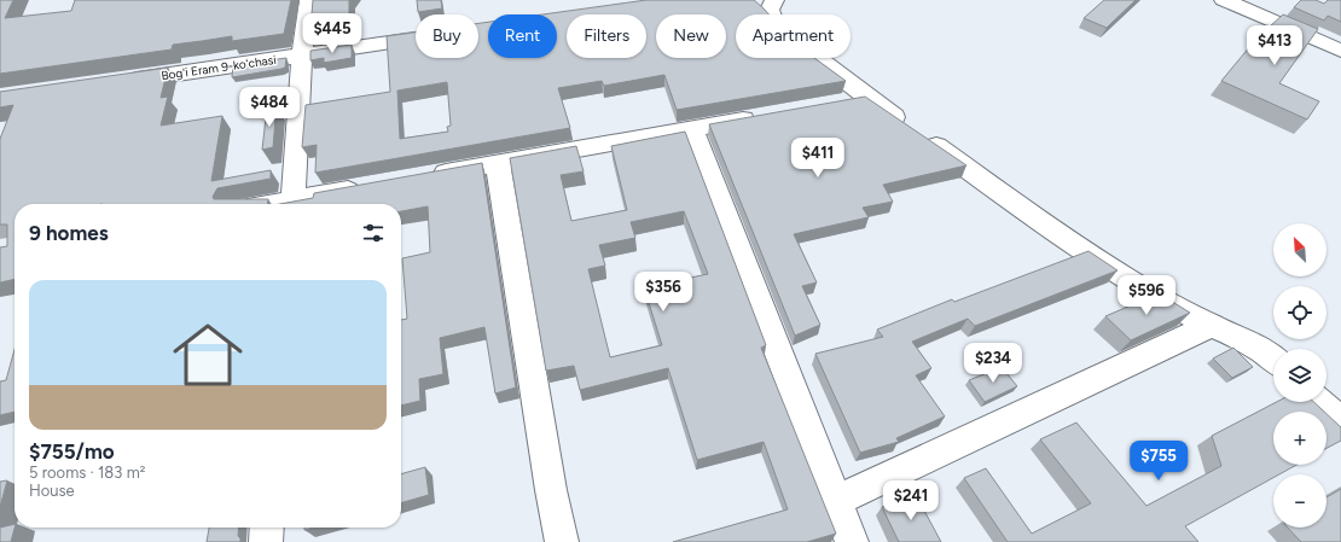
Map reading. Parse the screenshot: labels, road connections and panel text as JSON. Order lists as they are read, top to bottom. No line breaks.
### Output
{"streets":{"street":["Bogʻi Eram 9-koʻchasi"]},"north":"top left","page":{"price":["$445","$413","$484","$411","$356","$596","$234","$755","$241"],"chip":["Buy","Rent","Filters","New","Apartment"],"heading":"9 homes","map_buttons":["+","−"],"list":[{"name":"$755/mo","note":"5 rooms · 183 m² · House"}]}}
